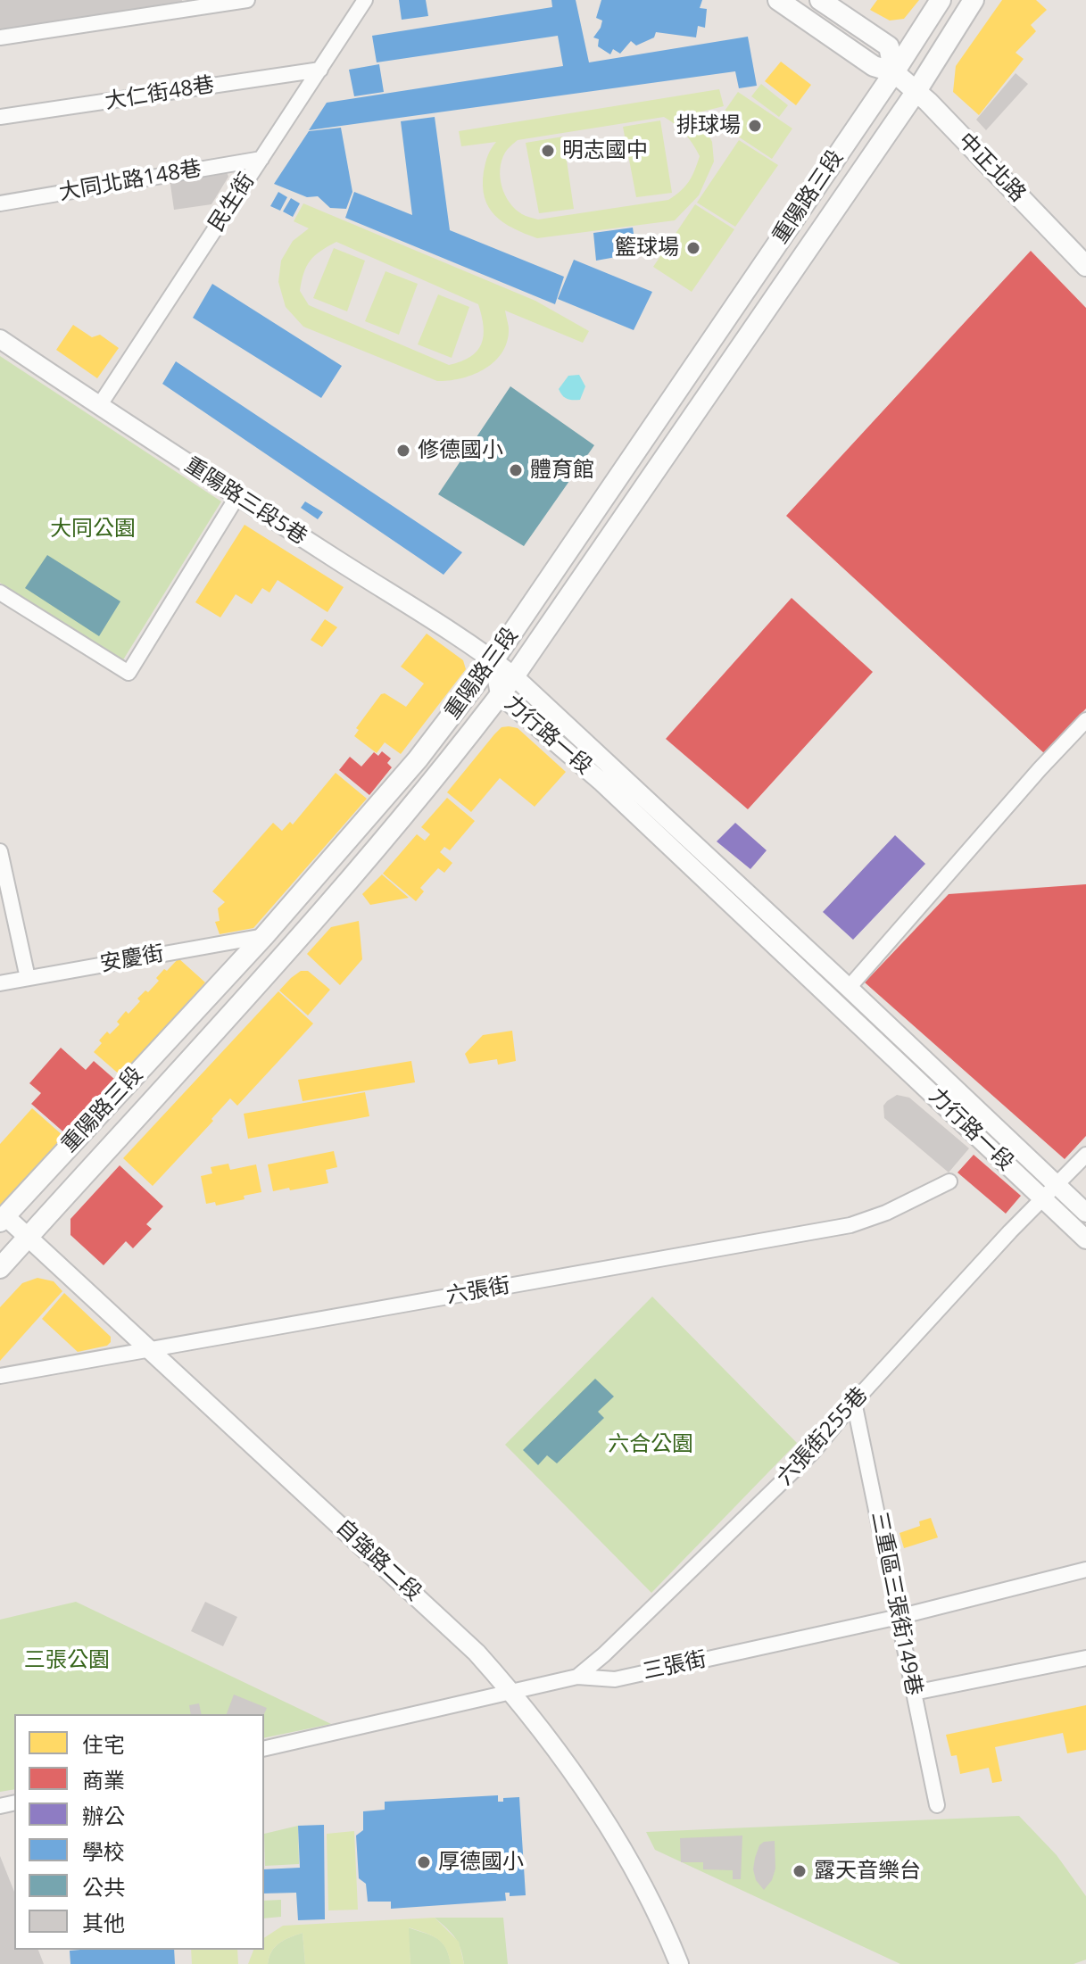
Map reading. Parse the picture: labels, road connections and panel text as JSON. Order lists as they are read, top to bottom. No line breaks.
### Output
{"streets":{"main road":["中正北路","重陽路三段"],"street":["大仁街48巷","大同北路148巷","民生街","重陽路三段5巷","力行路一段","安慶街","六張街","六張街255巷","自強路二段","三重區三張街149巷","三張街"]},"crossings":[["大仁街48巷","民生街"],["中正北路","重陽路三段"],["大同北路148巷","民生街"],["重陽路三段","重陽路三段5巷"],["重陽路三段","力行路一段"],["重陽路三段","安慶街"],["重陽路三段","自強路二段"],["民生街","重陽路三段5巷"],["重陽路三段5巷","力行路一段"],["力行路一段","六張街255巷"],["六張街","自強路二段"],["六張街255巷","三重區三張街149巷"],["六張街255巷","三張街"],["自強路二段","三張街"],["三重區三張街149巷","三張街"]],"parks":["大同公園","六合公園","三張公園"],"places":["排球場","明志國中","籃球場","修德國小","體育館","厚德國小","露天音樂台"],"legend":["住宅","商業","辦公","學校","公共","其他"]}
